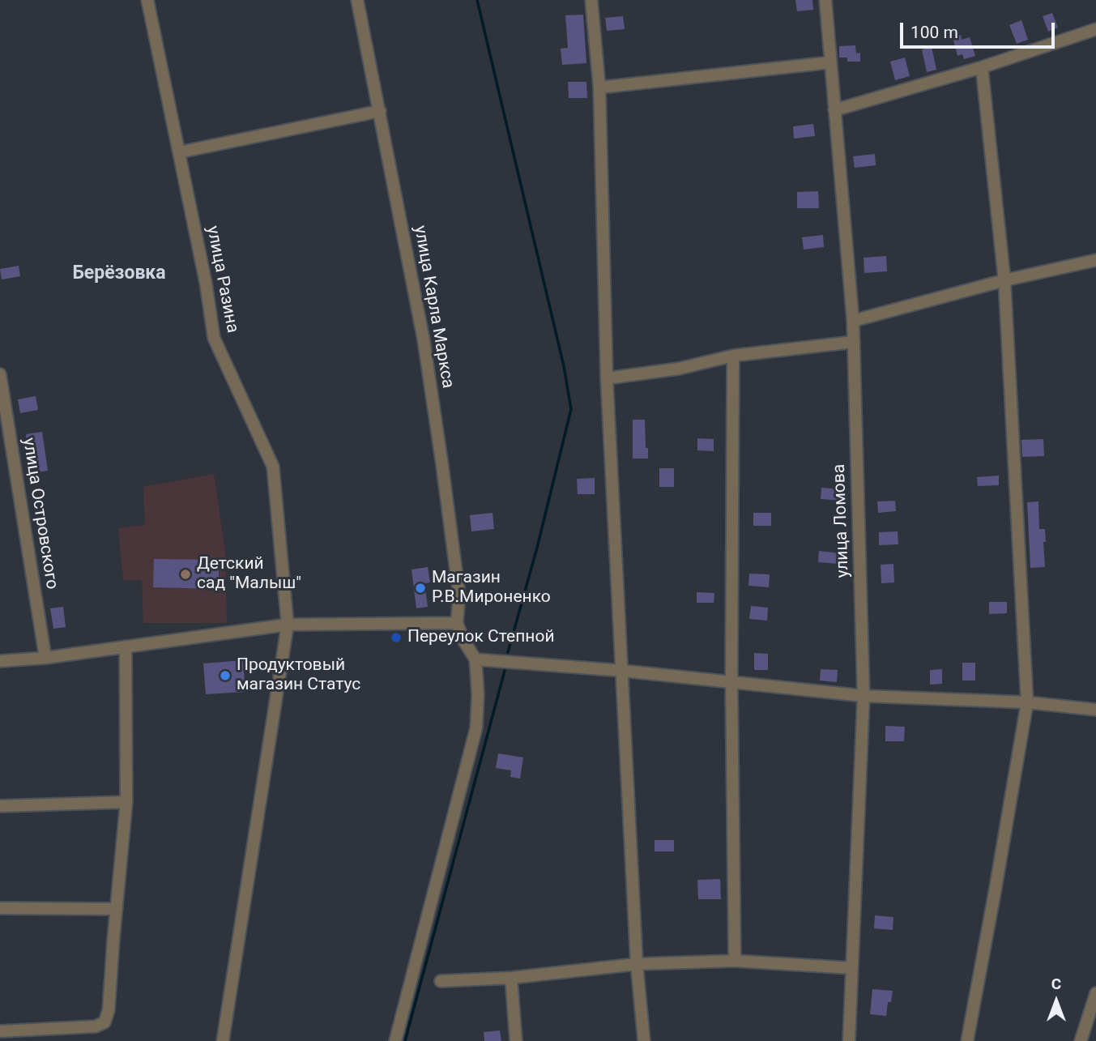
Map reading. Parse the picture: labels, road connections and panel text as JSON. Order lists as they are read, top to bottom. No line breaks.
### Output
{"streets":{"street":["улица Разина","улица Карла Маркса","улица Островского","улица Ломова"]},"districts":["Берёзовка"],"places":["Детский сад \"Малыш\"","Магазин Р.В.Мироненко","Переулок Степной","Продуктовый магазин Статус"],"scale_bar":"100 m","north":"top"}
